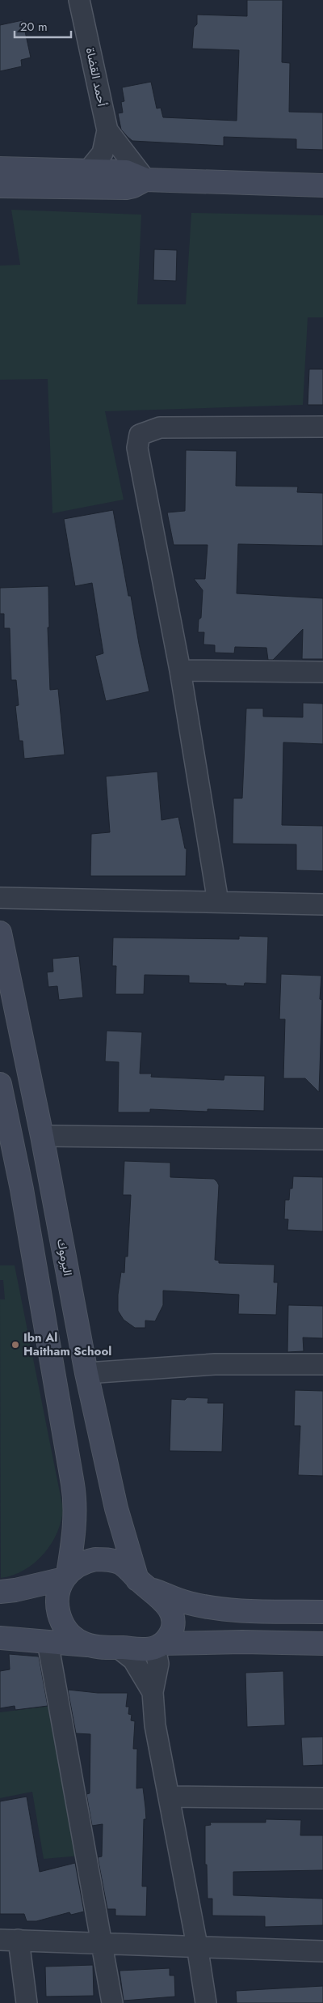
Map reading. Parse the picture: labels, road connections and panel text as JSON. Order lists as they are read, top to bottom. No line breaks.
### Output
{"streets":{"street":["أحمد القضاة","اليرموك"]},"places":["Ibn Al Haitham School"],"scale_bar":"20 m"}
